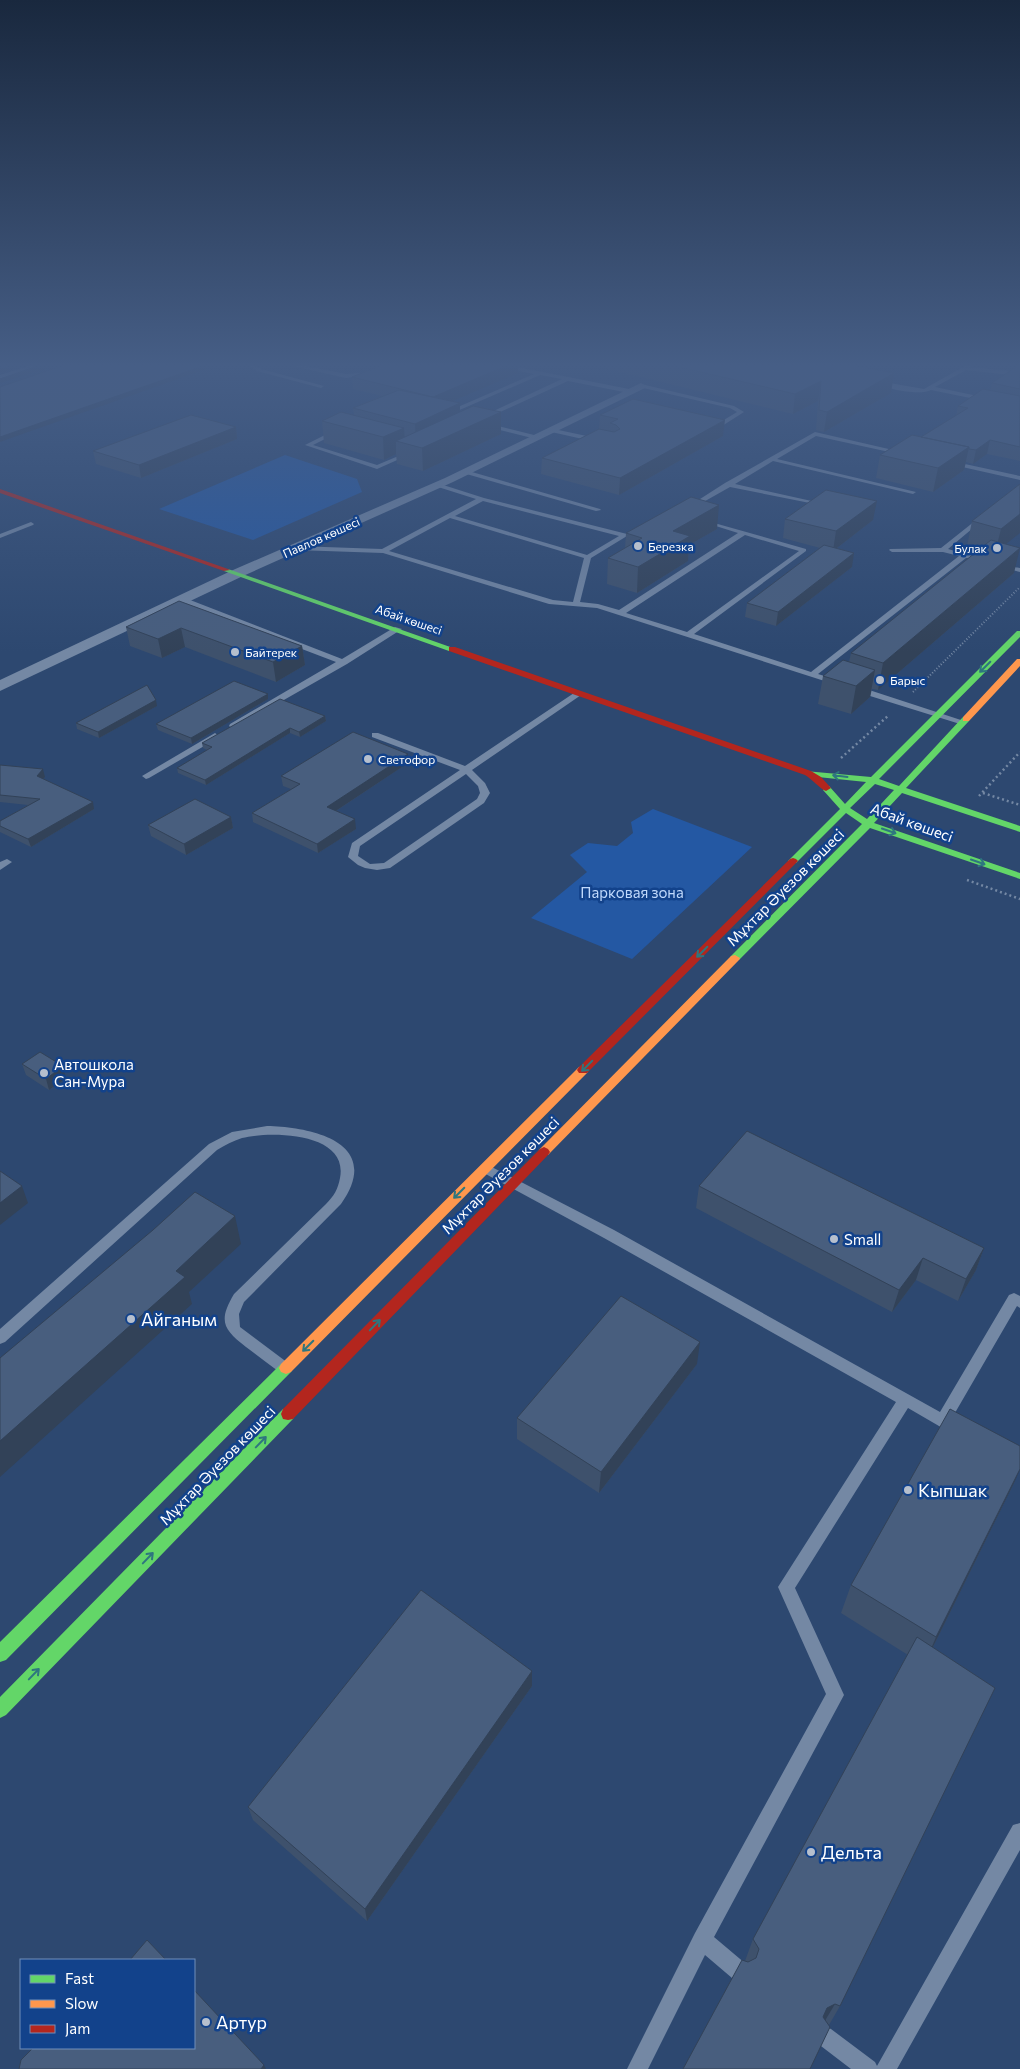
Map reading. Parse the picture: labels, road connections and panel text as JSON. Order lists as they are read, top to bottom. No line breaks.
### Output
{"streets":{"main road":["Абай көшесі","Мұхтар Әуезов көшесі"],"street":["Павлов көшесі"]},"crossings":[["Павлов көшесі","Абай көшесі"],["Абай көшесі","Мұхтар Әуезов көшесі"]],"parks":["Парковая зона"],"places":["Березка","Булак","Байтерек","Барыс","Светофор","Автошкола Сан-Мура","Small","Айганым","Кыпшак","Дельта","Артур"],"legend":["Fast","Slow","Jam"]}
